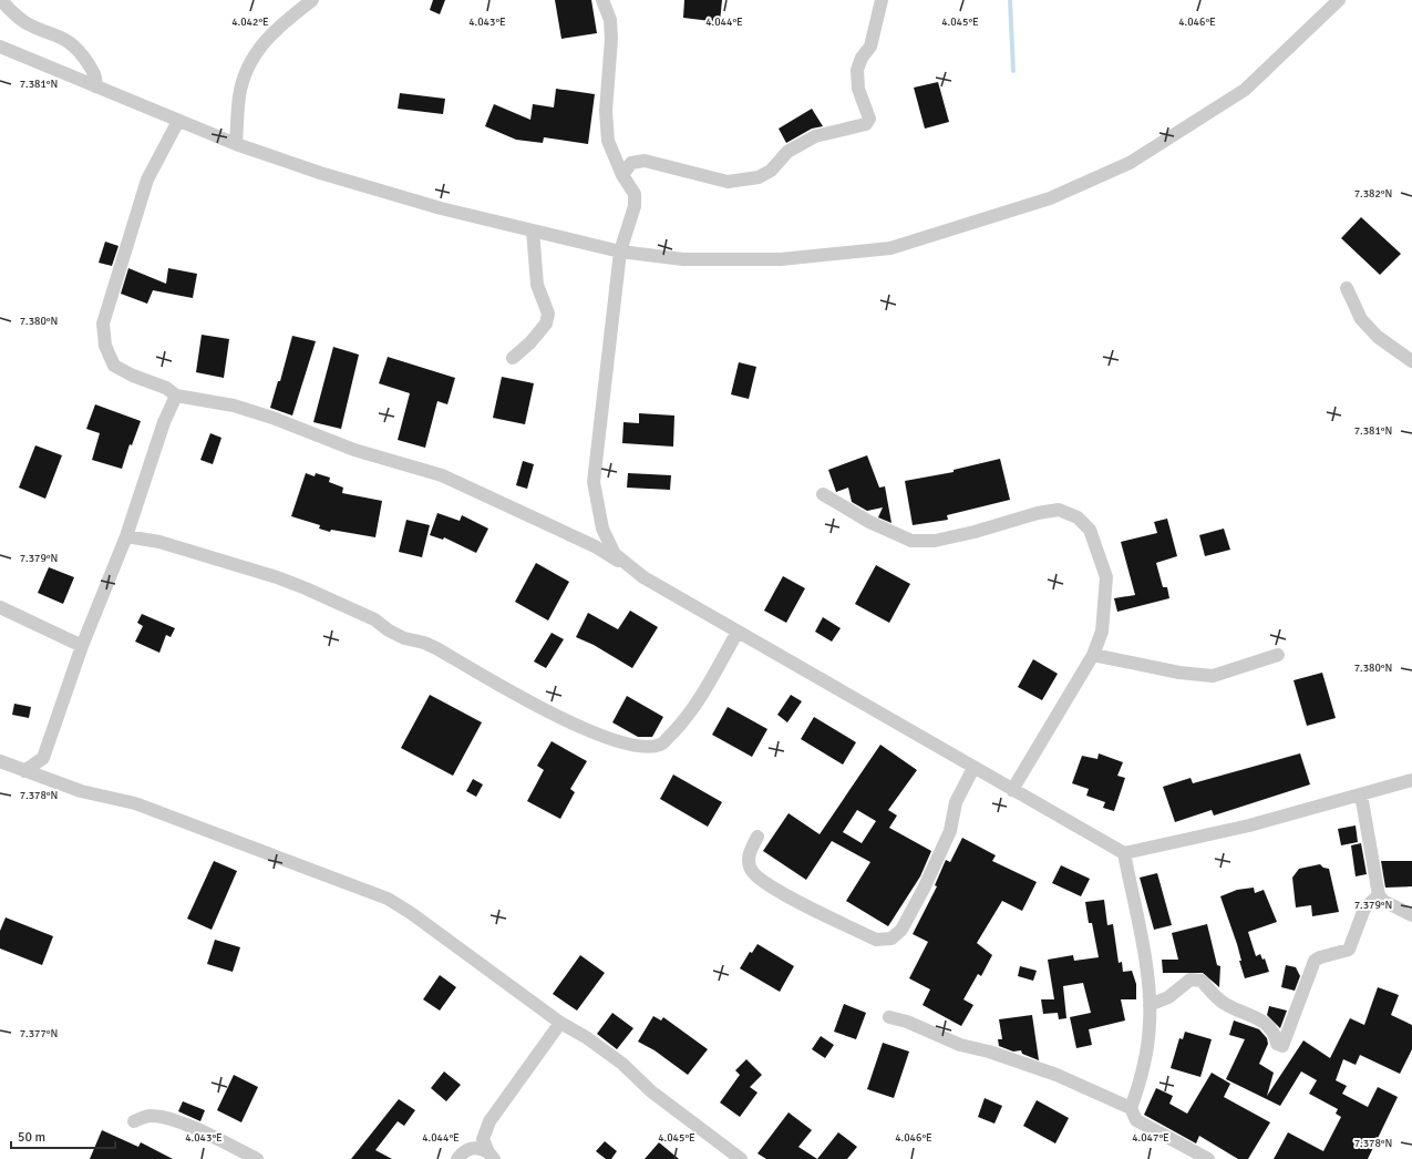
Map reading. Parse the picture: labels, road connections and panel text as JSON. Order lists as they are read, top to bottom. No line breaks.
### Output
{"scale_bar":"50 m","coordinates":["4.043°E","4.044°E","4.045°E","4.046°E","4.042°E","7.381°N","7.382°N","7.380°N","7.379°N","7.378°N","7.377°N","4.047°E"]}
